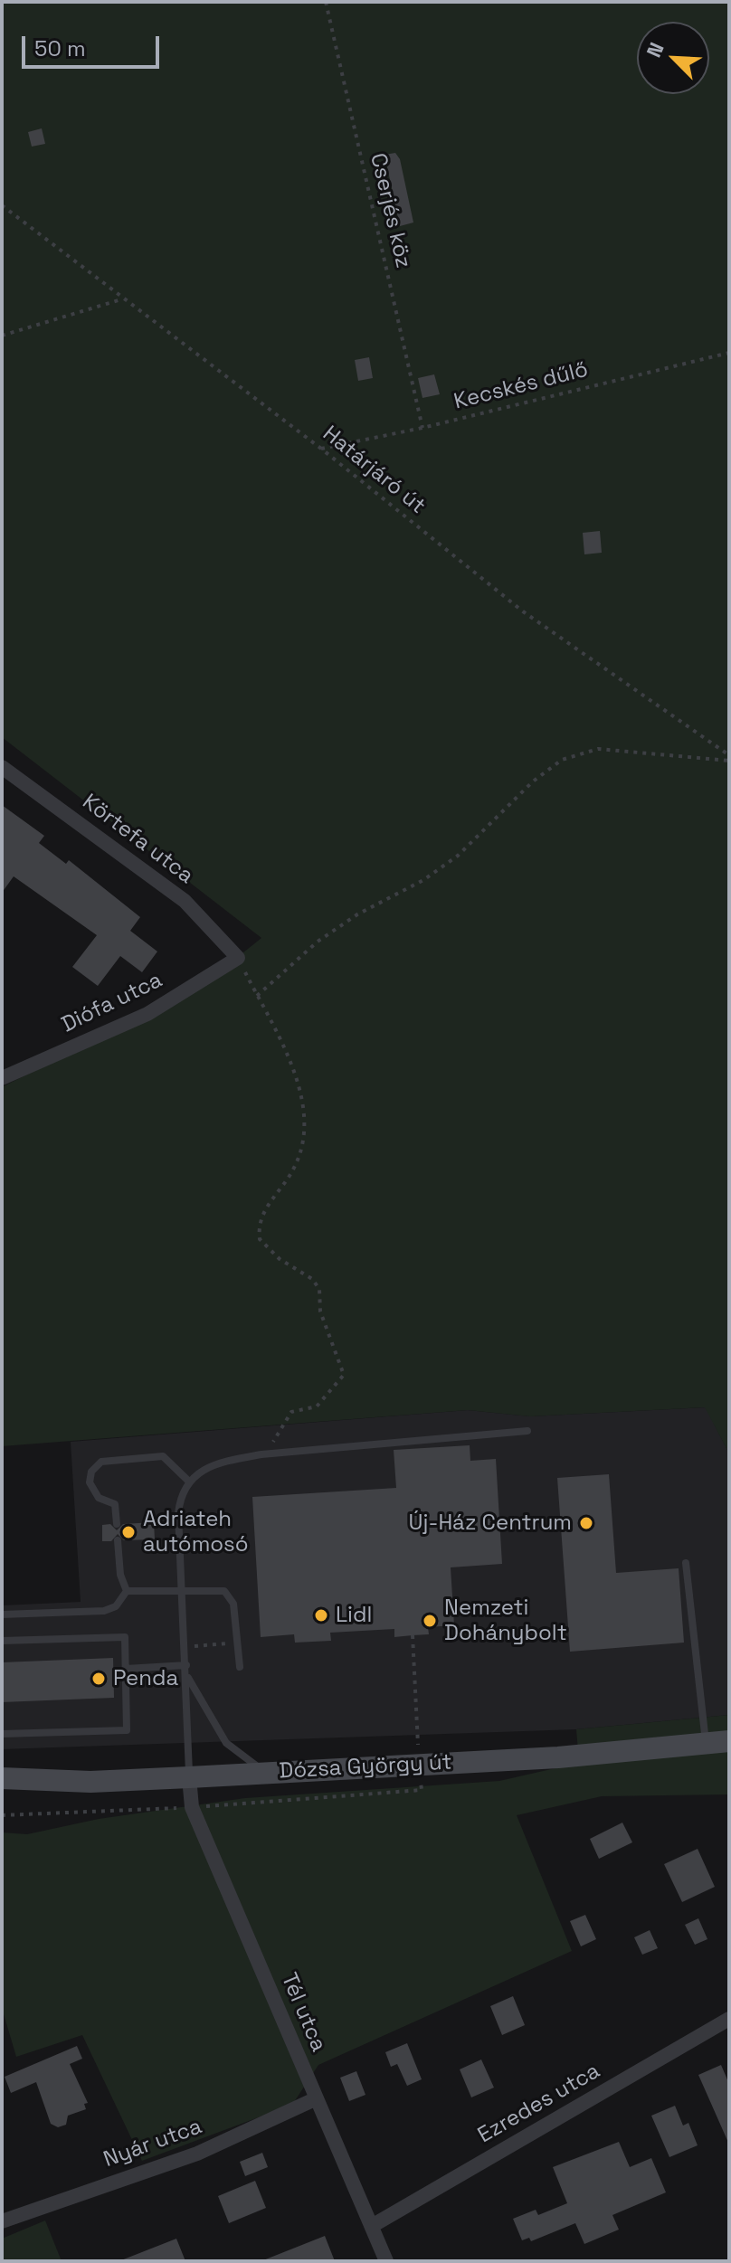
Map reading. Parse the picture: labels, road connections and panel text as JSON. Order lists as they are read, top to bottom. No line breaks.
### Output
{"streets":{"main road":["Dózsa György út"],"street":["Körtefa utca","Diófa utca","Tél utca","Ezredes utca","Nyár utca"],"path":["Cserjés köz","Kecskés dűlő","Határjáró út"]},"crossings":[["Cserjés köz","Kecskés dűlő"],["Kecskés dűlő","Határjáró út"],["Körtefa utca","Diófa utca"],["Dózsa György út","Tél utca"],["Tél utca","Ezredes utca"],["Tél utca","Nyár utca"]],"places":["Új-Ház Centrum","Adriateh autómosó","Lidl","Nemzeti Dohánybolt","Penda"],"scale_bar":"50 m","north":"top left"}
